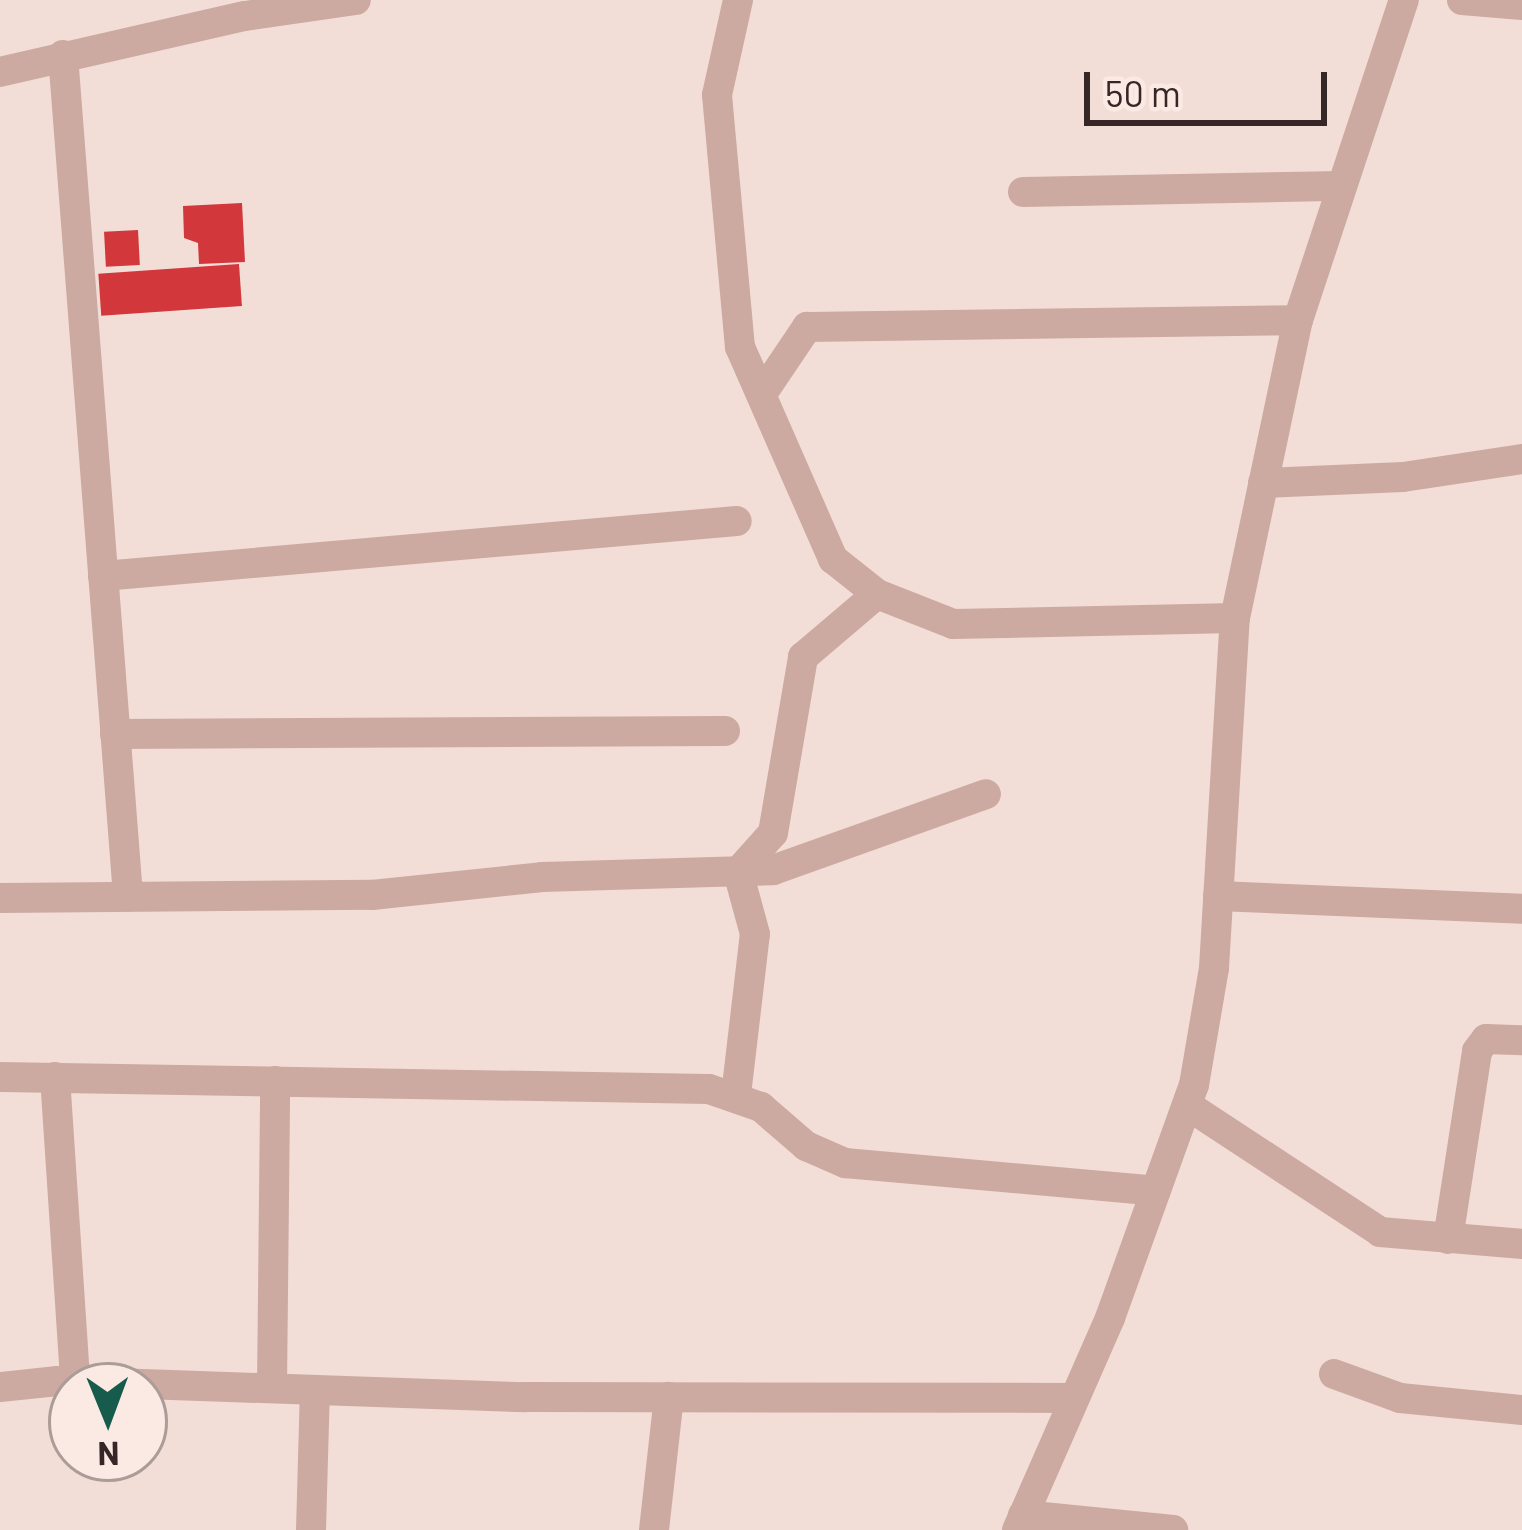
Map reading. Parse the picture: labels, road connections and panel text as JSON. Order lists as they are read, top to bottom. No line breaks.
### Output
{"scale_bar":"50 m","north":"bottom"}
